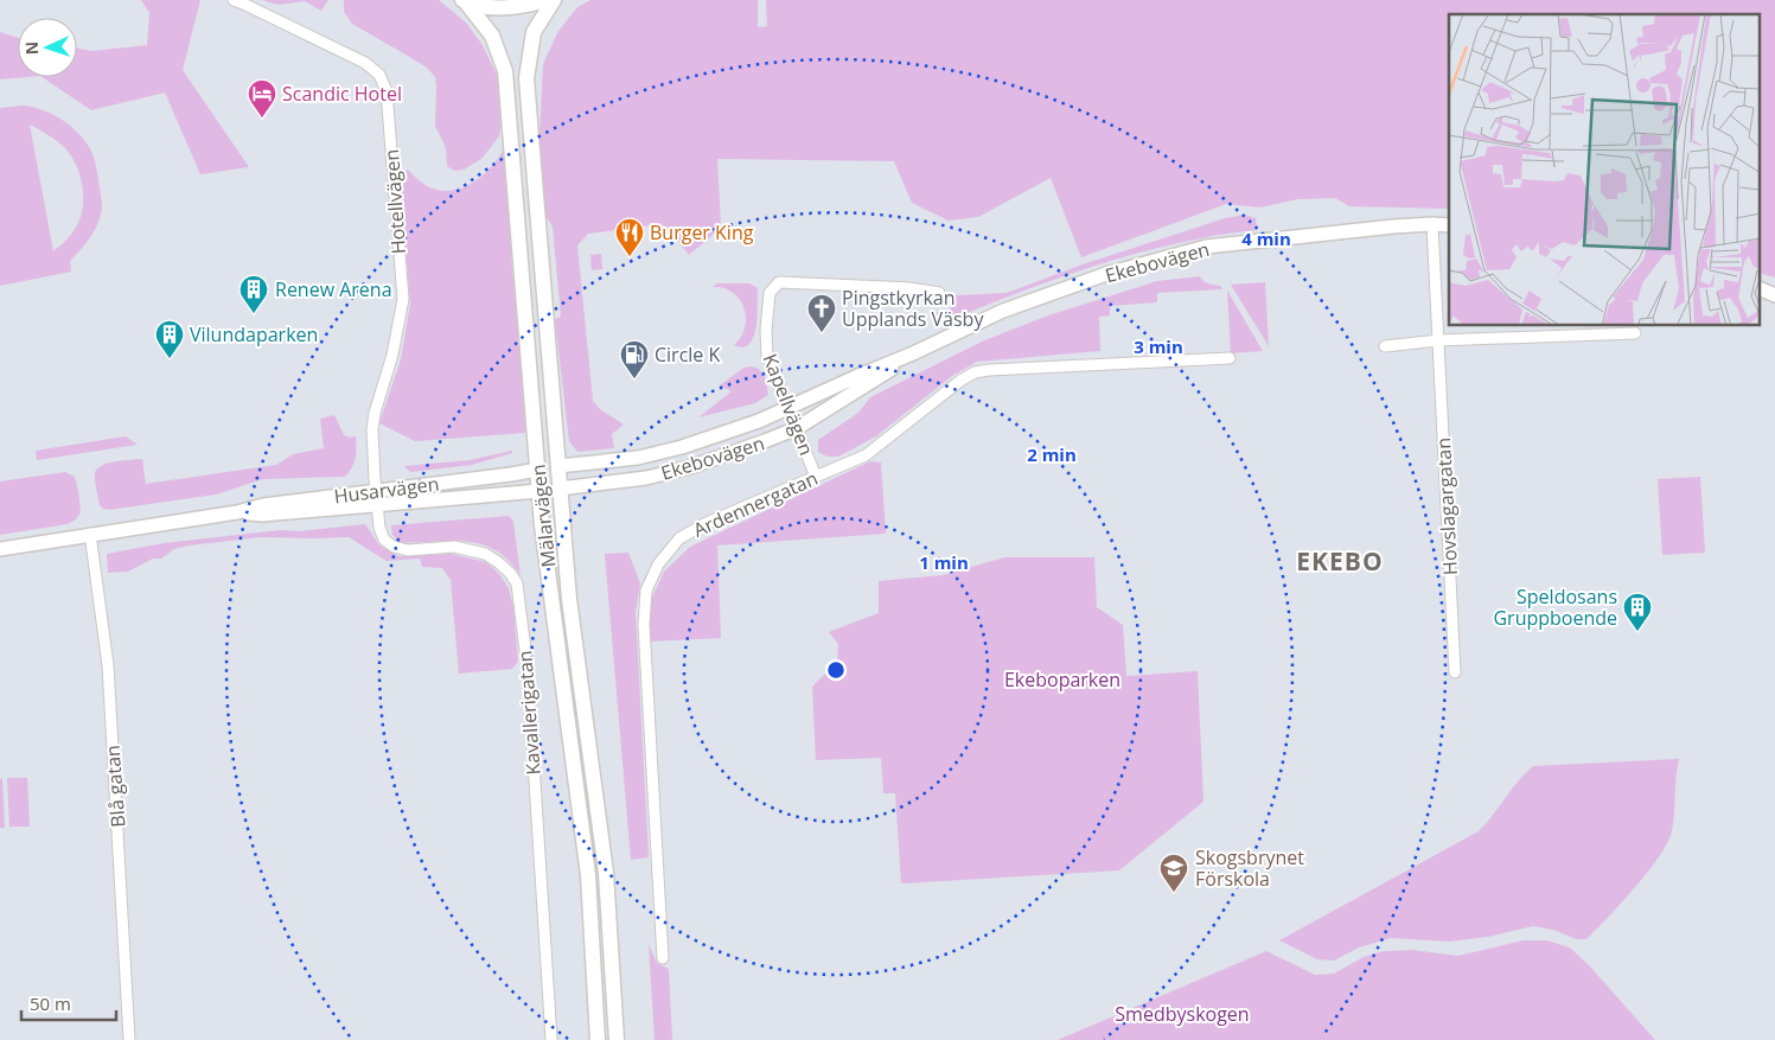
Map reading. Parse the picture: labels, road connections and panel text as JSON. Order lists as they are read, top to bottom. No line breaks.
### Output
{"streets":{"main road":["Mälarvägen"],"street":["Hotellvägen","Ekebovägen","Kapellvägen","Husarvägen","Ardennergatan","Hovslagargatan","Kavallerigatan","Blå gatan"]},"crossings":[["Hotellvägen","Husarvägen"],["Hotellvägen","Kavallerigatan"],["Ekebovägen","Kapellvägen"],["Ekebovägen","Hovslagargatan"],["Ekebovägen","Mälarvägen"],["Kapellvägen","Ardennergatan"],["Husarvägen","Mälarvägen"],["Husarvägen","Kavallerigatan"],["Husarvägen","Blå gatan"]],"districts":["EKEBO"],"parks":["Ekeboparken","Smedbyskogen"],"places":{"hotel":["Scandic Hotel"],"restaurant":["Burger King"],"building":["Renew Arena","Vilundaparken","Speldosans Gruppboende"],"church":["Pingstkyrkan Upplands Väsby"],"fuel station":["Circle K"],"school or university":["Skogsbrynet Förskola"]},"scale_bar":"50 m","north":"left","rings":["4 min","3 min","2 min","1 min"]}
